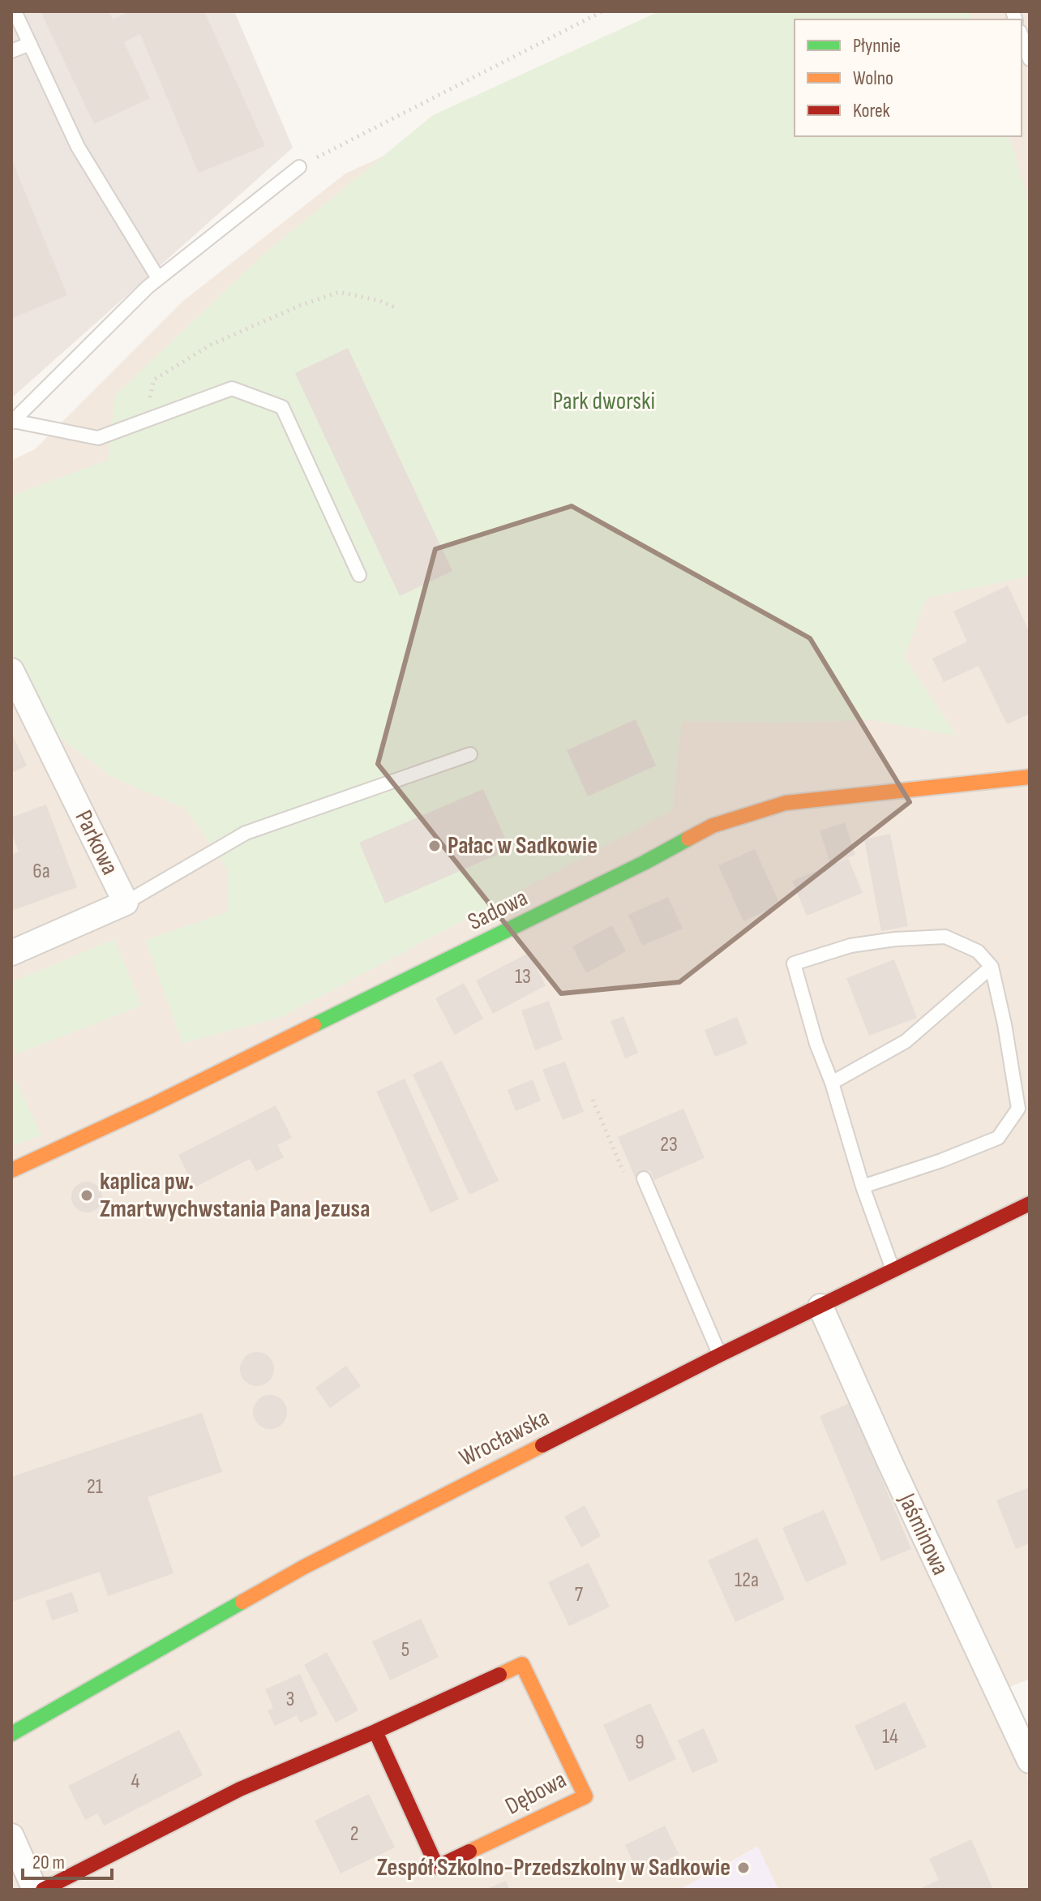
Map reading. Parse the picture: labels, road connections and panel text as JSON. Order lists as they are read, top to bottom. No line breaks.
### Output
{"streets":{"street":["Parkowa","Sadowa","Wrocławska","Jaśminowa","Dębowa"]},"crossings":[["Wrocławska","Jaśminowa"]],"parks":["Park dworski"],"places":["Pałac w Sadkowie","kaplica pw. Zmartwychwstania Pana Jezusa","Zespół Szkolno-Przedszkolny w Sadkowie"],"house_numbers":["6a","13","23","21","12a","7","5","3","14","9","4","2"],"legend":["Płynnie","Wolno","Korek"],"scale_bar":"20 m"}
